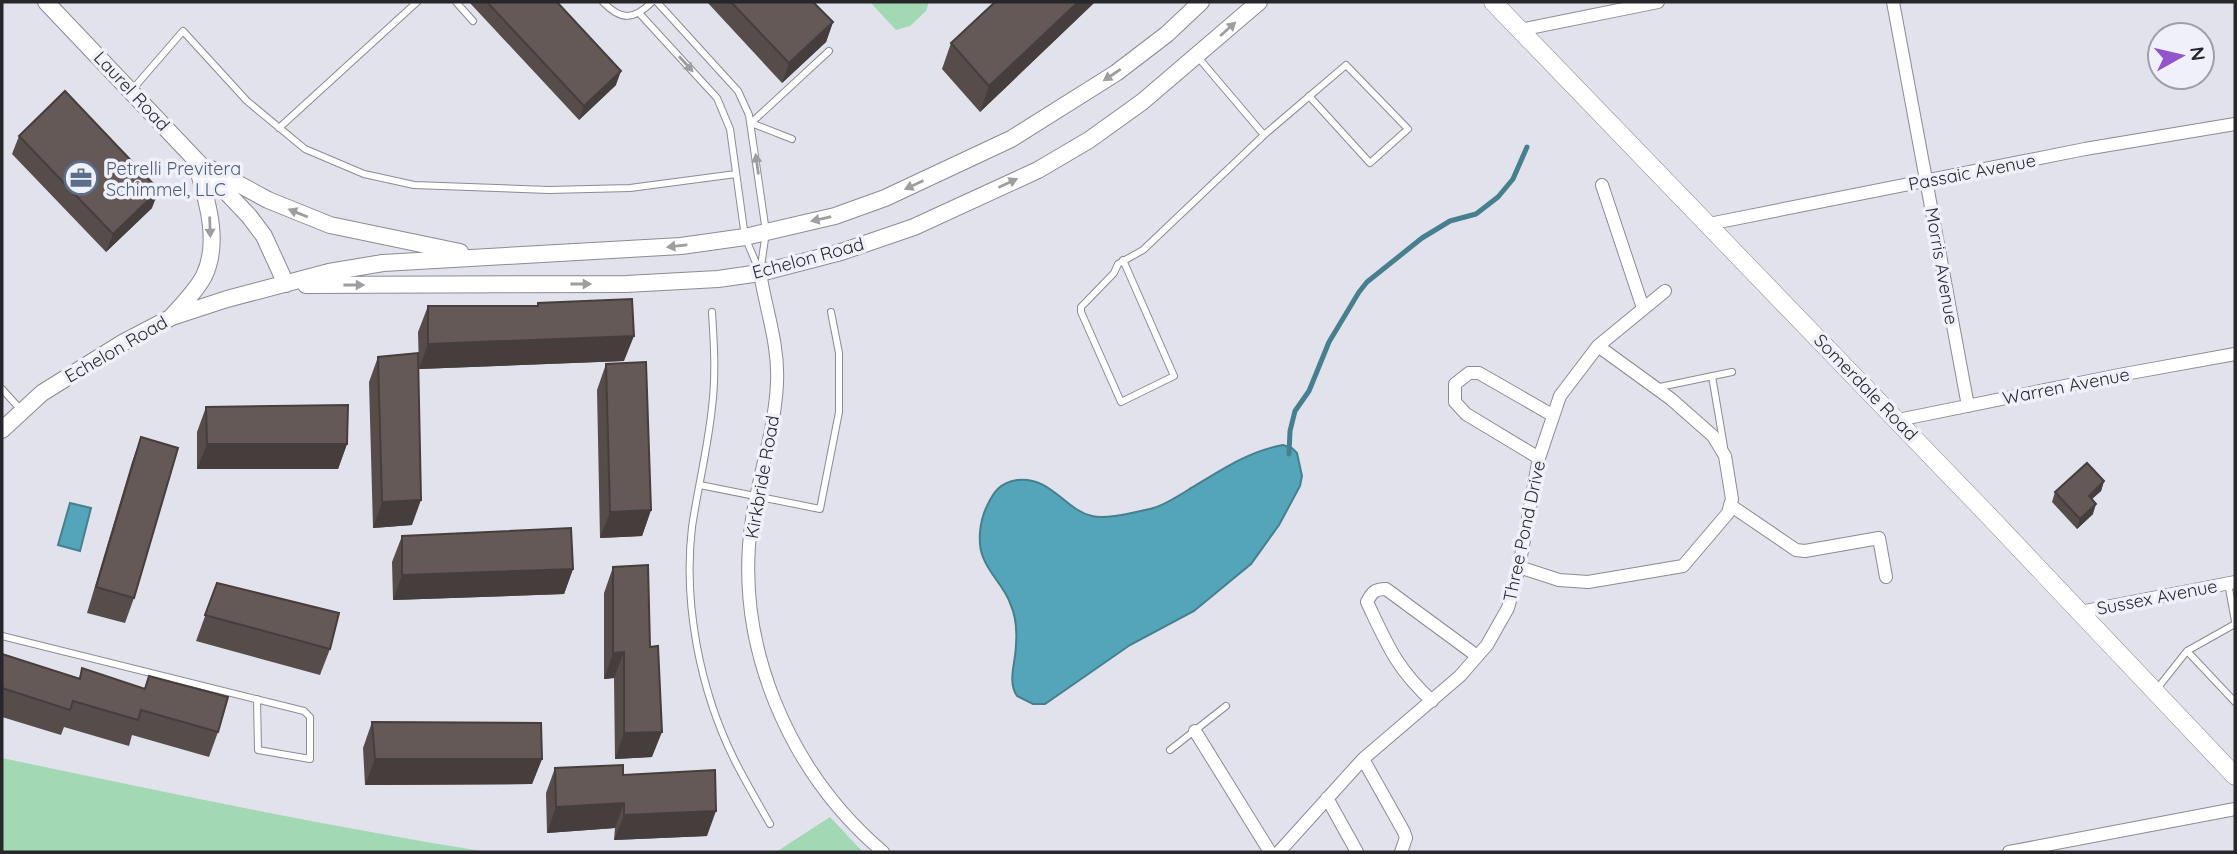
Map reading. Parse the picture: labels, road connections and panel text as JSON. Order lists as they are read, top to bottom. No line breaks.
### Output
{"streets":{"main road":["Somerdale Road"],"street":["Laurel Road","Passaic Avenue","Echelon Road","Morris Avenue","Warren Avenue","Kirkbride Road","Three Pond Drive","Sussex Avenue"]},"crossings":[["Laurel Road","Echelon Road"],["Passaic Avenue","Morris Avenue"],["Passaic Avenue","Somerdale Road"],["Echelon Road","Kirkbride Road"],["Morris Avenue","Warren Avenue"],["Warren Avenue","Somerdale Road"],["Somerdale Road","Sussex Avenue"]],"places":{"office":["Petrelli Previtera Schimmel, LLC"]},"north":"right"}
